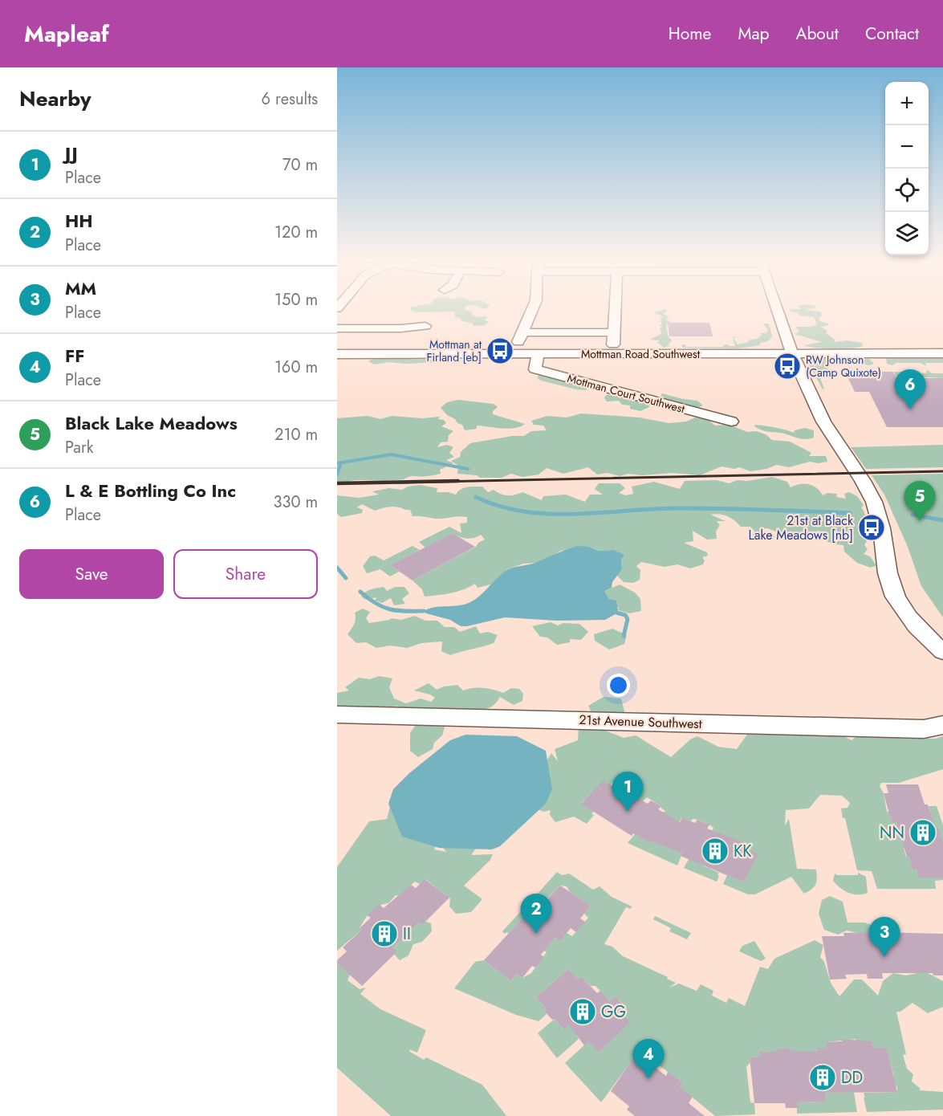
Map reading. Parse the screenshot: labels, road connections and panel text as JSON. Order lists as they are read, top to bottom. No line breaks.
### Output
{"streets":{"street":["Mottman Road Southwest","Mottman Court Southwest","21st Avenue Southwest"]},"crossings":[["Mottman Road Southwest","Mottman Court Southwest"]],"places":{"bus stop":["Mottman at Firland [eb]","RW Johnson (Camp Quixote)","21st at Black Lake Meadows [nb]"],"building":["NN","KK","II","GG","DD"]},"page":{"header":"Mapleaf","nav":["Home","Map","About","Contact"],"heading":["Nearby","6 results"],"map_buttons":["+","−"],"list":[{"mark":"1","name":"JJ","note":"Place","value":"70 m"},{"mark":"2","name":"HH","note":"Place","value":"120 m"},{"mark":"3","name":"MM","note":"Place","value":"150 m"},{"mark":"4","name":"FF","note":"Place","value":"160 m"},{"mark":"5","name":"Black Lake Meadows","note":"Park","value":"210 m"},{"mark":"6","name":"L & E Bottling Co Inc","note":"Place","value":"330 m"}],"pins":["6","5","1","2","3","4"],"buttons":["Save","Share"]}}
